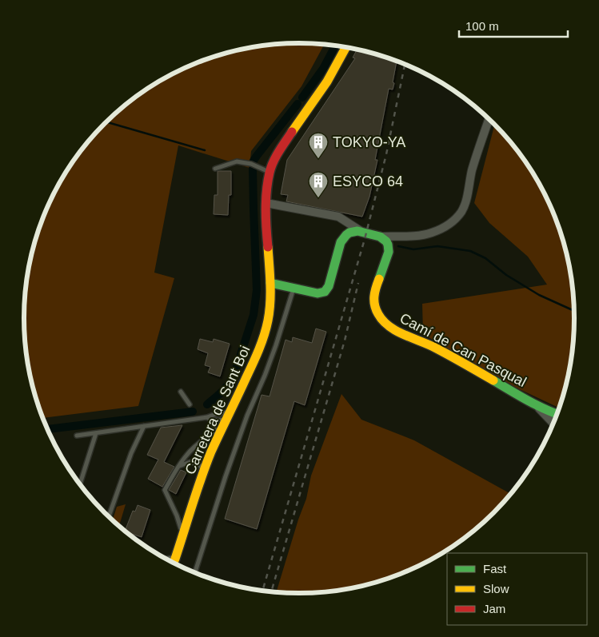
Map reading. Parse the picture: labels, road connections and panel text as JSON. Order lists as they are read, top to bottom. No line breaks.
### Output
{"streets":{"main road":["Camí de Can Pasqual","Carretera de Sant Boi"]},"places":{"building":["TOKYO-YA","ESYCO 64"]},"legend":["Fast","Slow","Jam"],"scale_bar":"100 m"}
